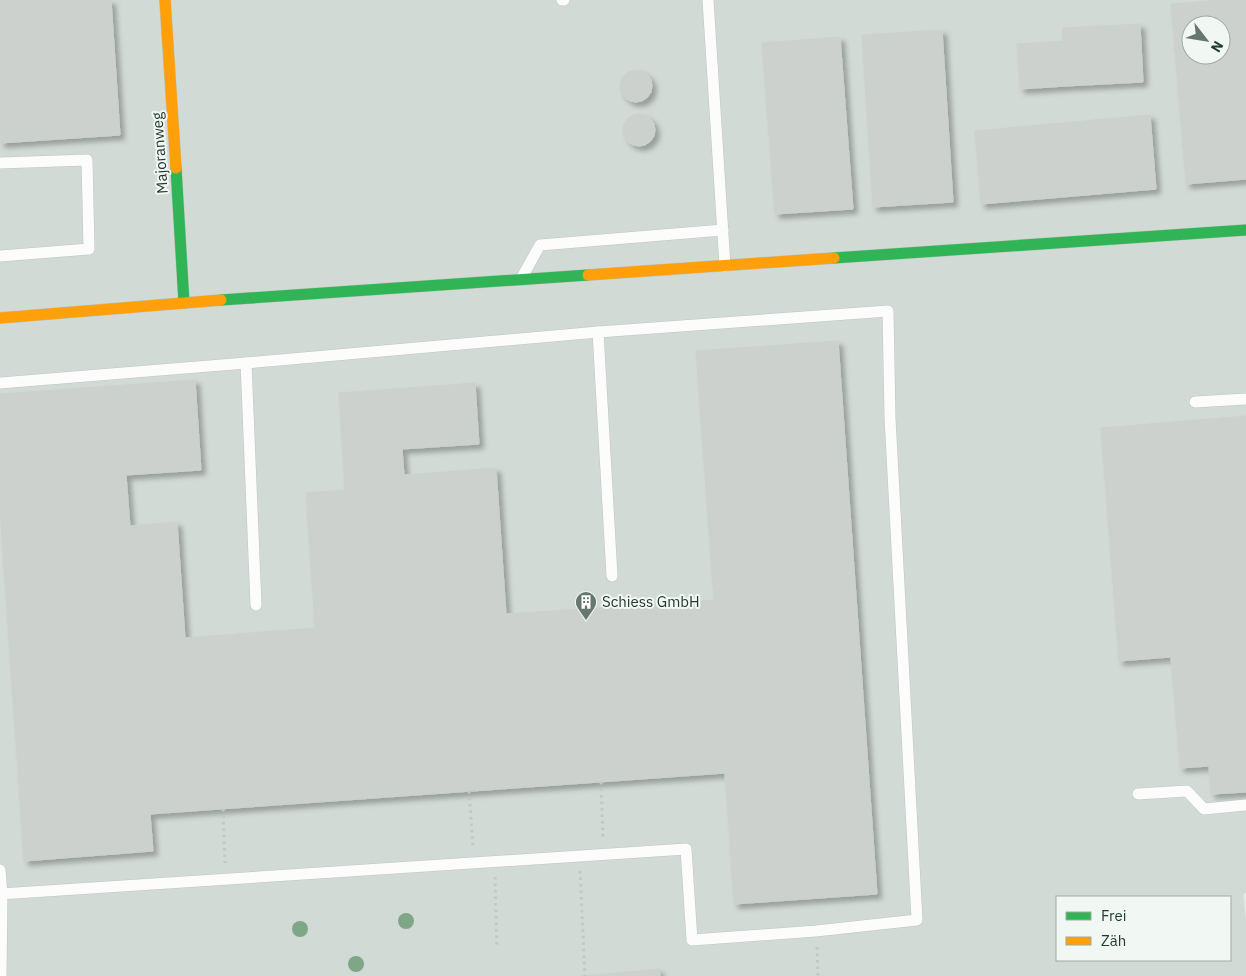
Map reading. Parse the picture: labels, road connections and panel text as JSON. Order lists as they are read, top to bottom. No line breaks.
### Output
{"streets":{"street":["Majoranweg"]},"places":{"building":["Schiess GmbH"]},"legend":["Frei","Zäh"],"north":"bottom right"}
